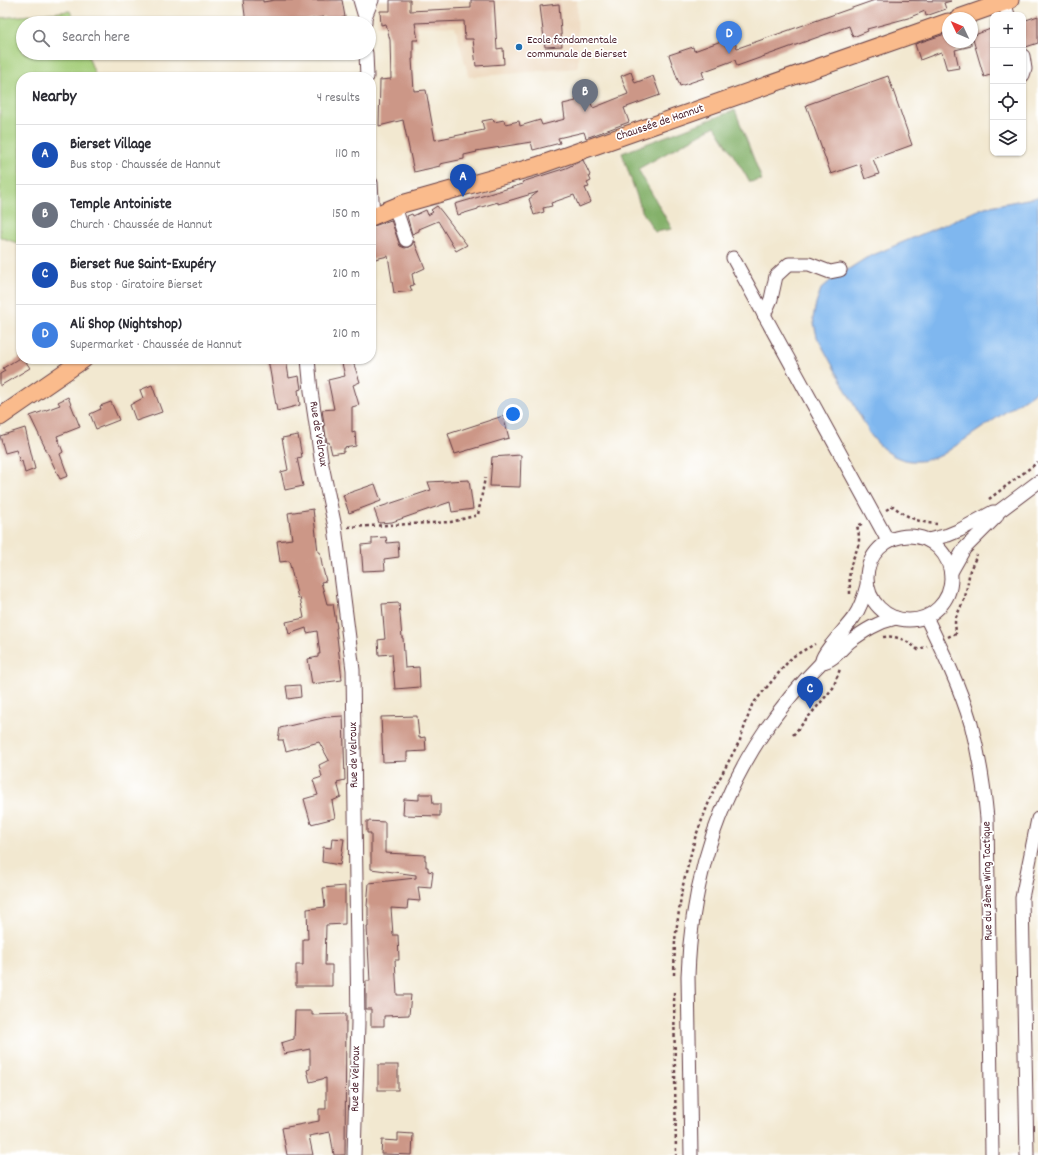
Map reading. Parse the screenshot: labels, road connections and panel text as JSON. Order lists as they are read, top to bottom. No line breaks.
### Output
{"streets":{"main road":["Chaussée de Hannut"],"street":["Rue de Velroux","Rue du 3ème Wing Tactique"]},"places":["Ecole fondamentale communale de Bierset"],"north":"top left","page":{"map_buttons":["+","−"],"search":"Search here","pins":["D","B","A","C"],"heading":["Nearby","4 results"],"list":[{"mark":"A","name":"Bierset Village","note":"Bus stop · Chaussée de Hannut","value":"110 m"},{"mark":"B","name":"Temple Antoiniste","note":"Church · Chaussée de Hannut","value":"150 m"},{"mark":"C","name":"Bierset Rue Saint-Exupéry","note":"Bus stop · Giratoire Bierset","value":"210 m"},{"mark":"D","name":"Ali Shop (Nightshop)","note":"Supermarket · Chaussée de Hannut","value":"210 m"}]}}
